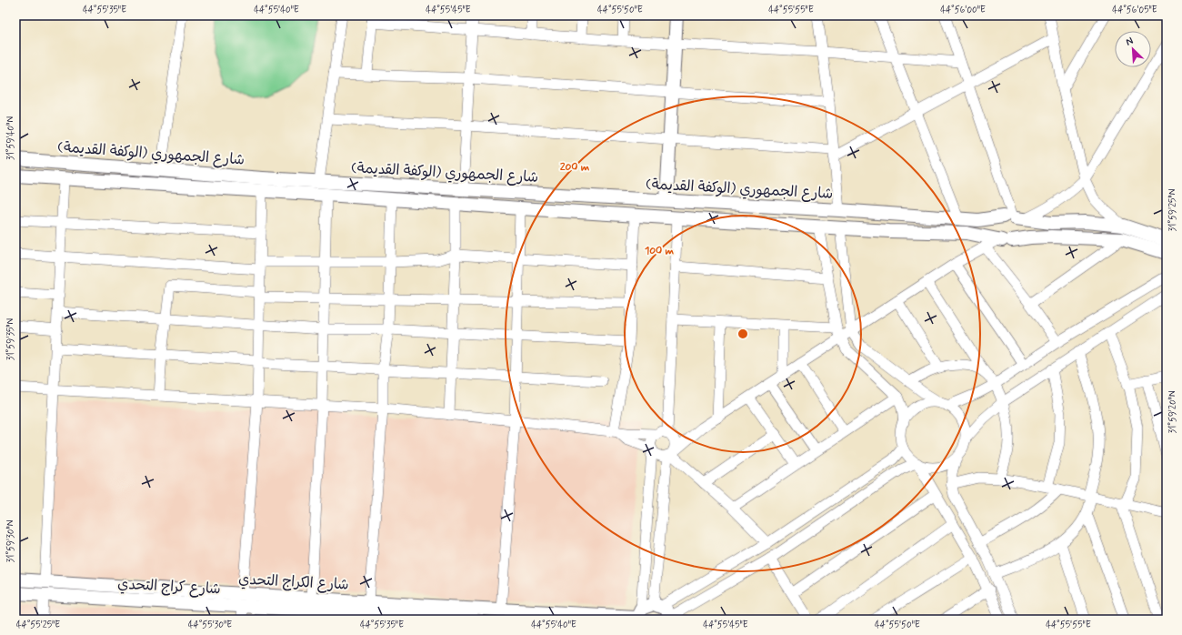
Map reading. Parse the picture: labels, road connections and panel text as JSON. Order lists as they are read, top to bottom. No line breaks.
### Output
{"streets":{"main road":["شارع الجمهوري (الوكفة القديمة)","شارع الكراج التحدي","شارع كراج التحدي"]},"crossings":[["شارع الكراج التحدي","شارع كراج التحدي"]],"north":"top left","coordinates":["44°55'35\"E","44°55'40\"E","44°55'45\"E","44°55'50\"E","44°55'55\"E","44°56'00\"E","44°56'05\"E","31°59'40\"N","31°59'25\"N","31°59'35\"N","31°59'20\"N","31°59'30\"N","44°55'25\"E","44°55'30\"E"],"rings":["200 m","100 m"]}
